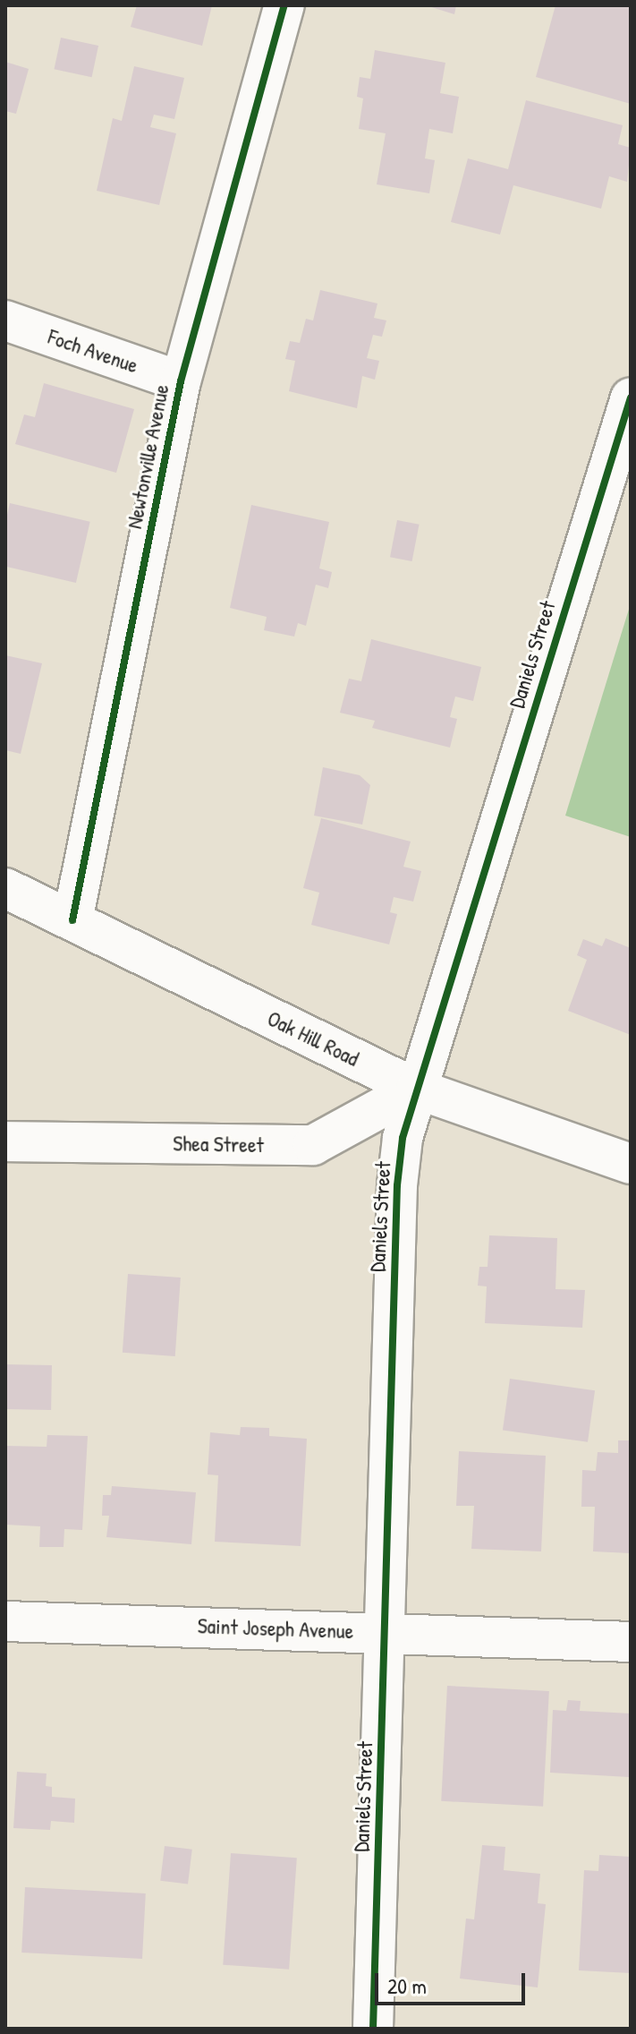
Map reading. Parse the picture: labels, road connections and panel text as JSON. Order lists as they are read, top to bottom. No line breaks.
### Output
{"streets":{"street":["Foch Avenue","Newtonville Avenue","Daniels Street","Oak Hill Road","Shea Street","Saint Joseph Avenue"]},"crossings":[["Foch Avenue","Newtonville Avenue"],["Newtonville Avenue","Oak Hill Road"],["Daniels Street","Oak Hill Road"],["Daniels Street","Shea Street"],["Daniels Street","Saint Joseph Avenue"],["Oak Hill Road","Shea Street"]],"scale_bar":"20 m"}
